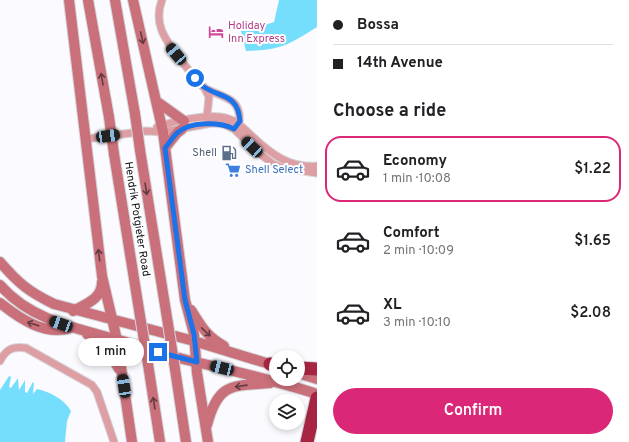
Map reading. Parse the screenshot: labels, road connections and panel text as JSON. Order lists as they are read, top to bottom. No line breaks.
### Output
{"streets":{"main road":["Hendrik Potgieter Road"]},"places":{"hotel":["Holiday Inn Express"],"fuel station":["Shell"],"supermarket":["Shell Select"]},"page":{"banner":["Bossa","14th Avenue"],"heading":"Choose a ride","list":[{"name":"Economy","note":"1 min · 10:08","value":"$1.22"},{"name":"Comfort","note":"2 min · 10:09","value":"$1.65"},{"name":"XL","note":"3 min · 10:10","value":"$2.08"}],"bubble":"1 min","buttons":"Confirm"}}
